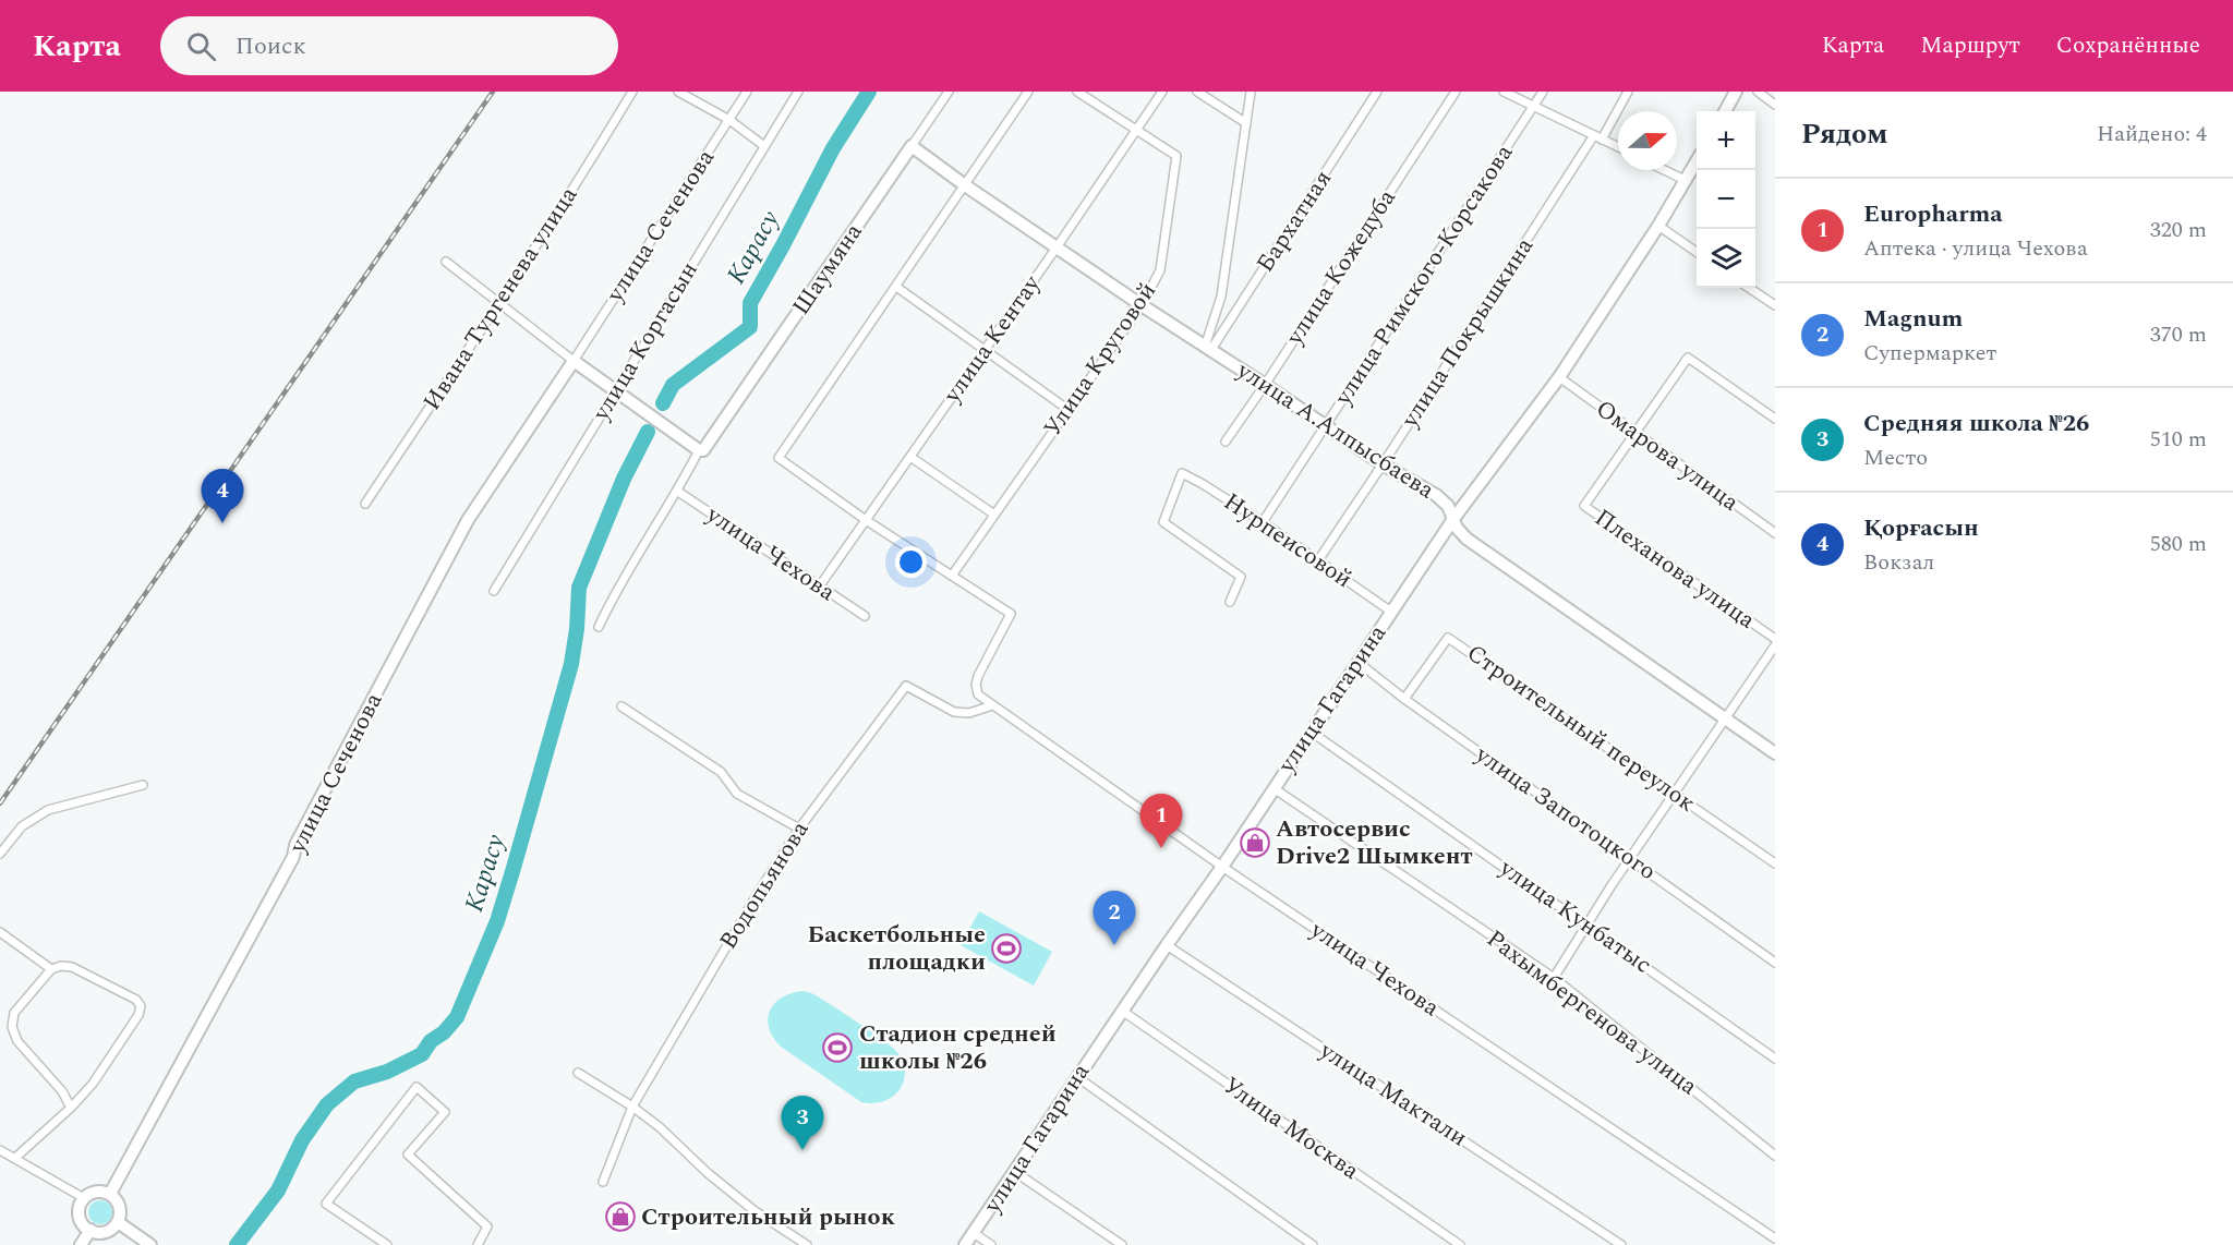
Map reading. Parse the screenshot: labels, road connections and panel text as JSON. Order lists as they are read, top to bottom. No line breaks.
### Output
{"streets":{"street":["Бархатная","улица Сеченова","улица Кожедуба","Шаумяна","улица Римского-Корсакова","Ивана Тургенева улица","улица Покрышкина","улица Кентау","улица Коргасын","Улица Круговой","улица А.Алпысбаева","Омарова улица","Нурпеисовой","улица Чехова","Плеханова улица","улица Гагарина","Строительный переулок","улица Запотоцкого","Водопьянова","улица Кунбатыс","Рахымбергенова улица","улица Мактали","Улица Москва"]},"crossings":[["Бархатная","улица А.Алпысбаева"],["улица Кожедуба","улица А.Алпысбаева"],["Шаумяна","улица А.Алпысбаева"],["Шаумяна","улица Чехова"],["улица Римского-Корсакова","улица А.Алпысбаева"],["улица Римского-Корсакова","Нурпеисовой"],["улица Покрышкина","улица А.Алпысбаева"],["улица Покрышкина","Нурпеисовой"],["улица Кентау","Улица Круговой"],["улица Кентау","улица А.Алпысбаева"],["улица Кентау","улица Чехова"],["Улица Круговой","улица А.Алпысбаева"],["Улица Круговой","улица Чехова"],["улица А.Алпысбаева","улица Гагарина"],["Омарова улица","Плеханова улица"],["Омарова улица","улица Гагарина"],["Нурпеисовой","улица Гагарина"],["улица Чехова","улица Гагарина"],["улица Чехова","Водопьянова"],["улица Гагарина","улица Запотоцкого"],["улица Гагарина","улица Кунбатыс"],["улица Гагарина","Рахымбергенова улица"],["улица Гагарина","улица Мактали"],["улица Гагарина","Улица Москва"],["Строительный переулок","улица Запотоцкого"]],"water":["Карасу"],"places":{"shop":["Автосервис Drive2 Шымкент","Строительный рынок"],"sports":["Баскетбольные площадки","Стадион средней школы №26"]},"north":"right","page":{"header":"Карта","search":"Поиск","nav":["Карта","Маршрут","Сохранённые"],"heading":["Рядом","Найдено: 4"],"map_buttons":["+","−"],"list":[{"mark":"1","name":"Europharma","note":"Аптека · улица Чехова","value":"320 m"},{"mark":"2","name":"Magnum","note":"Супермаркет","value":"370 m"},{"mark":"3","name":"Средняя школа №26","note":"Место","value":"510 m"},{"mark":"4","name":"Қорғасын","note":"Вокзал","value":"580 m"}],"pins":["4","1","2","3"]}}
